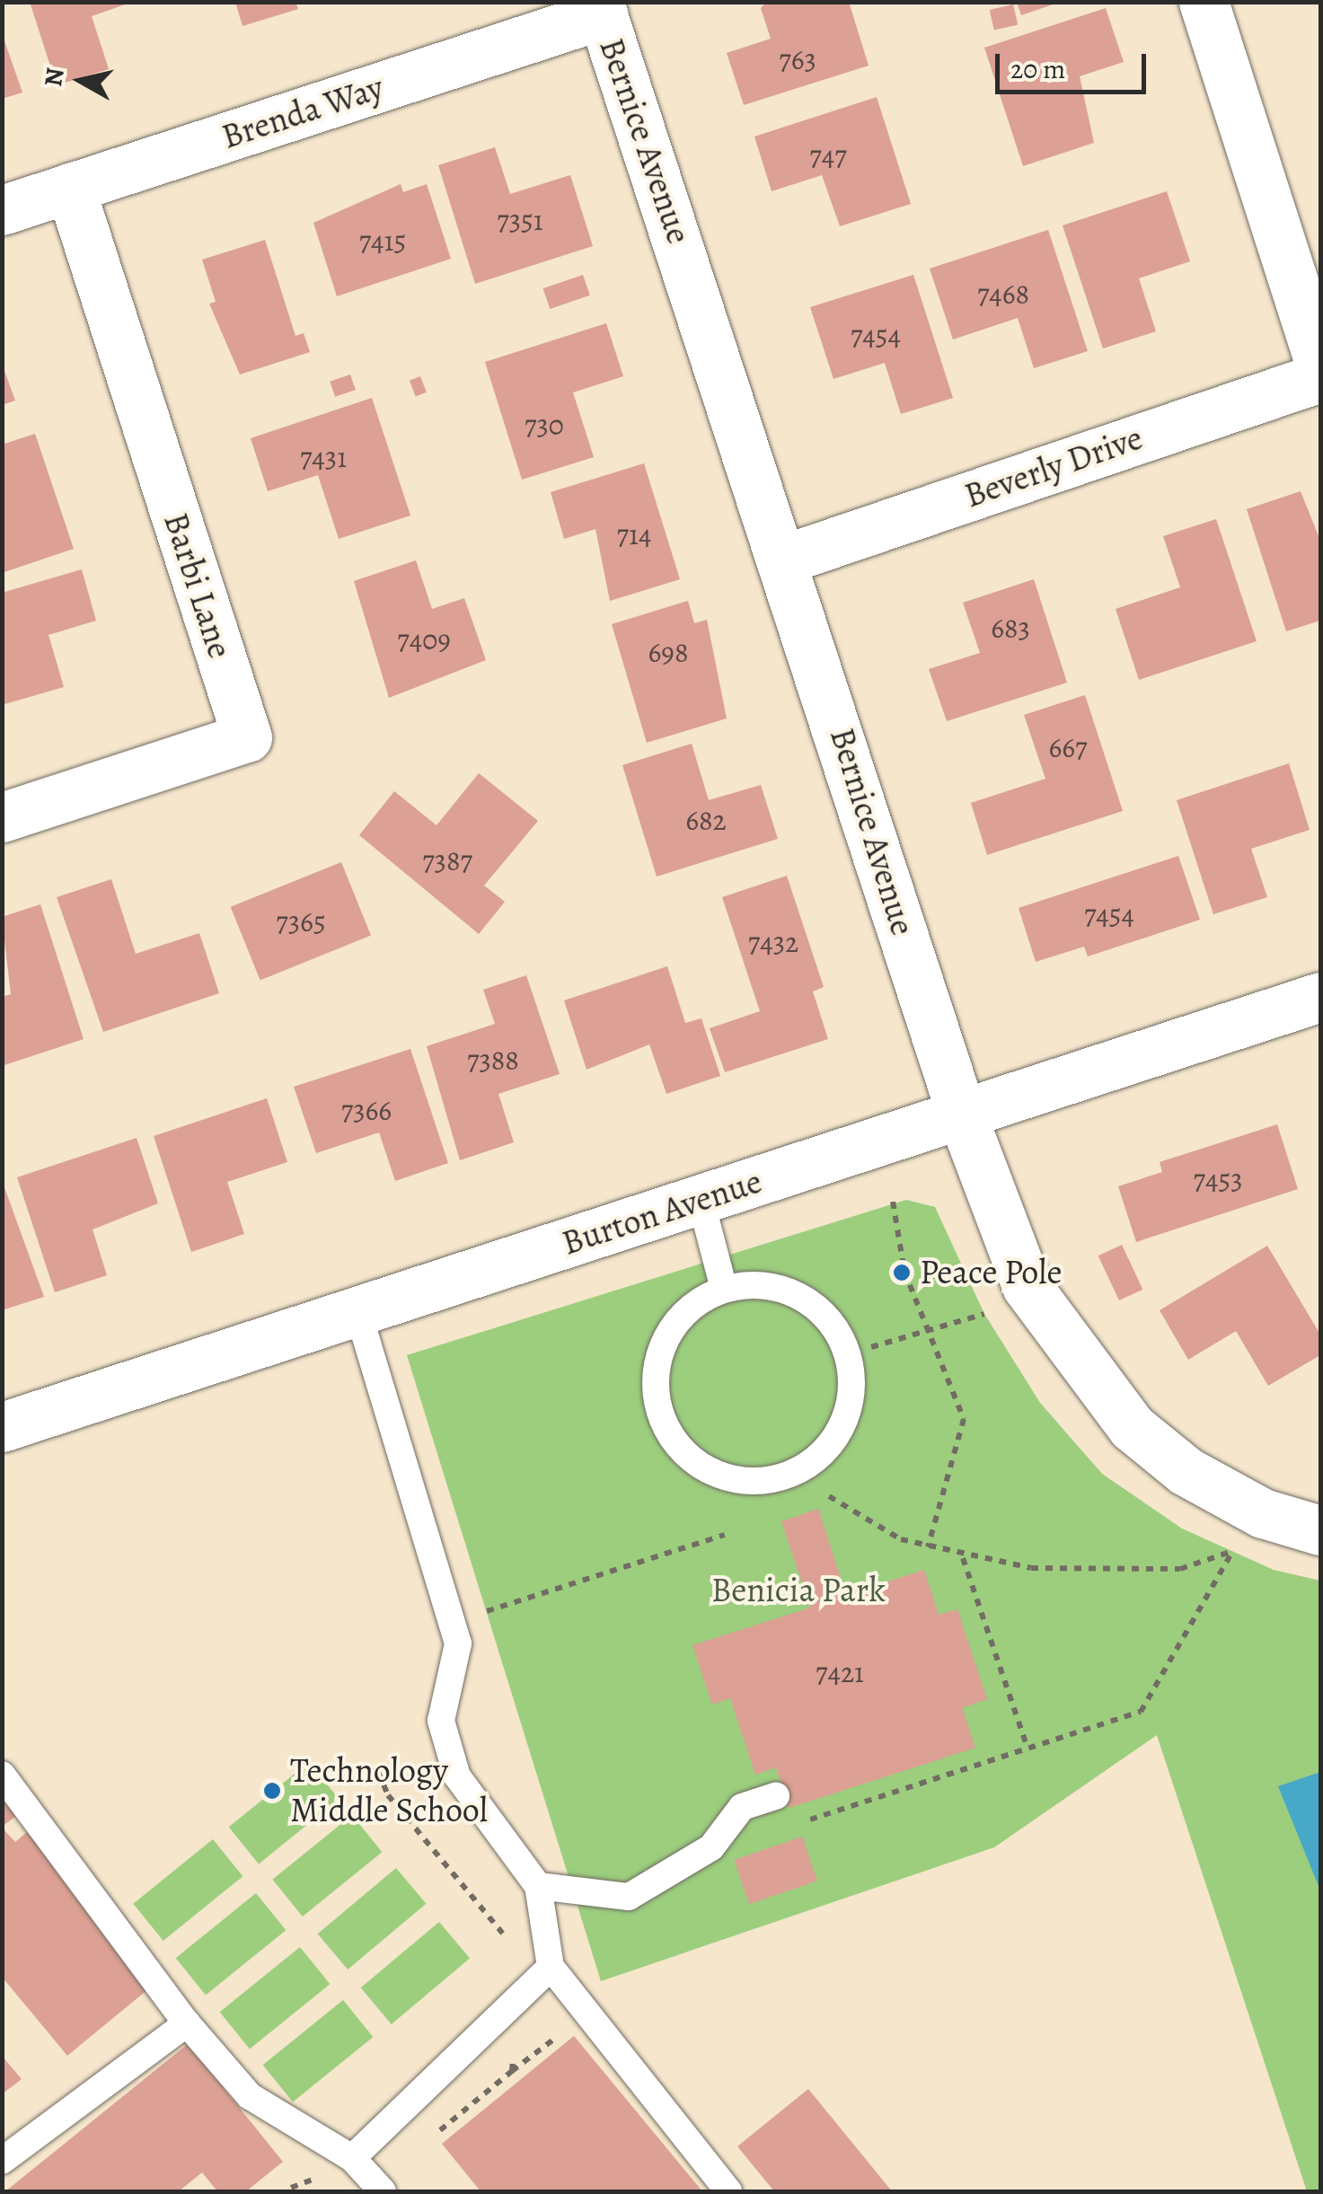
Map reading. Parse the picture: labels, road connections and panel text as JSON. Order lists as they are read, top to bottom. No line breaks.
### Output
{"streets":{"street":["Brenda Way","Bernice Avenue","Beverly Drive","Barbi Lane","Burton Avenue"]},"crossings":[["Brenda Way","Bernice Avenue"],["Brenda Way","Barbi Lane"],["Bernice Avenue","Beverly Drive"],["Bernice Avenue","Burton Avenue"]],"parks":["Benicia Park"],"places":["Peace Pole","Technology Middle School"],"house_numbers":["763","747","7351","7415","7468","7454","730","7431","714","683","7409","698","667","682","7387","7454","7365","7432","7388","7366","7453","7421"],"scale_bar":"20 m","north":"left"}
